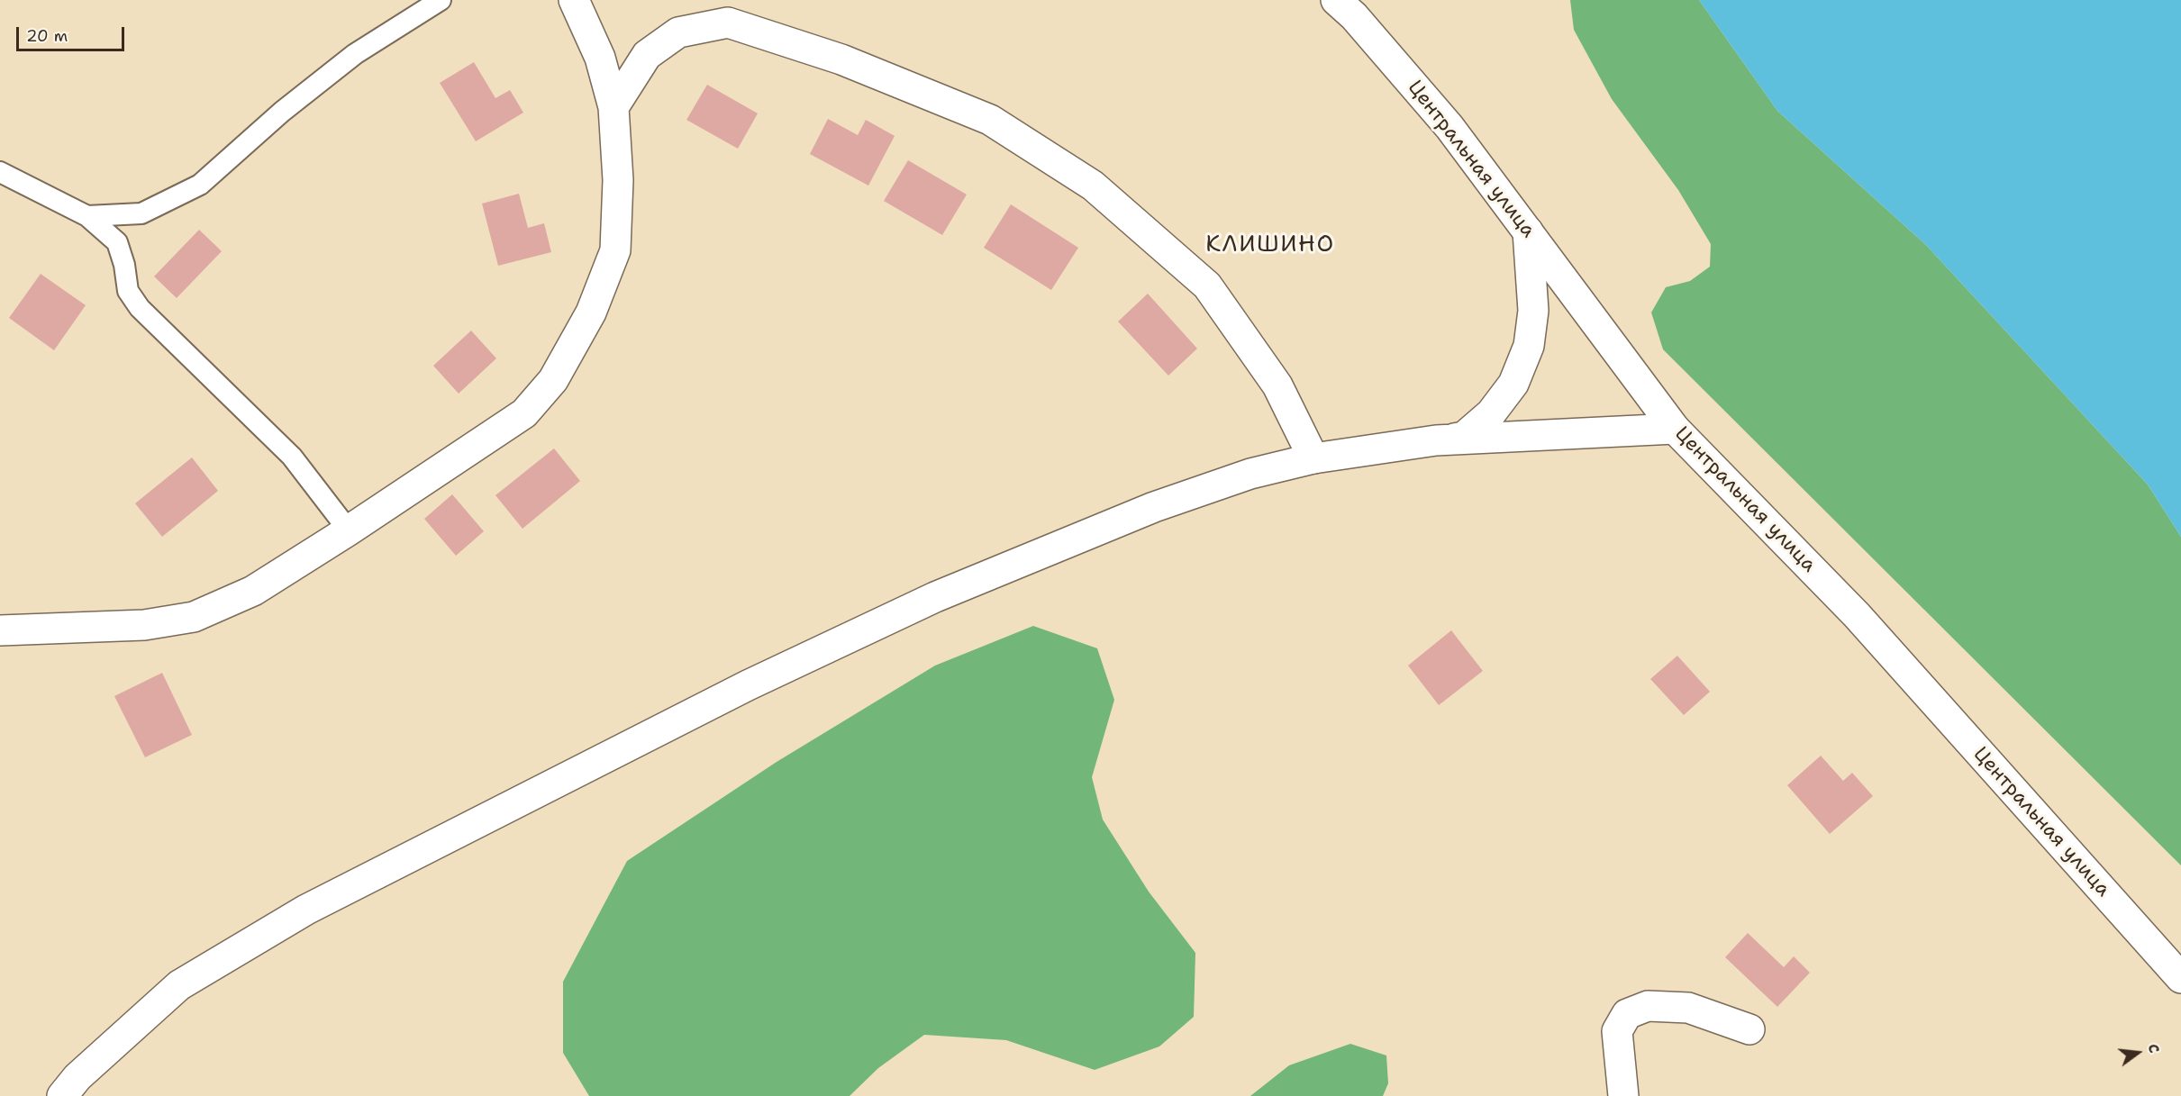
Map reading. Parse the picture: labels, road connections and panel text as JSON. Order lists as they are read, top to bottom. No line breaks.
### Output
{"streets":{"main road":["Центральная улица"]},"districts":["КЛИШИНО"],"scale_bar":"20 m","north":"right"}
